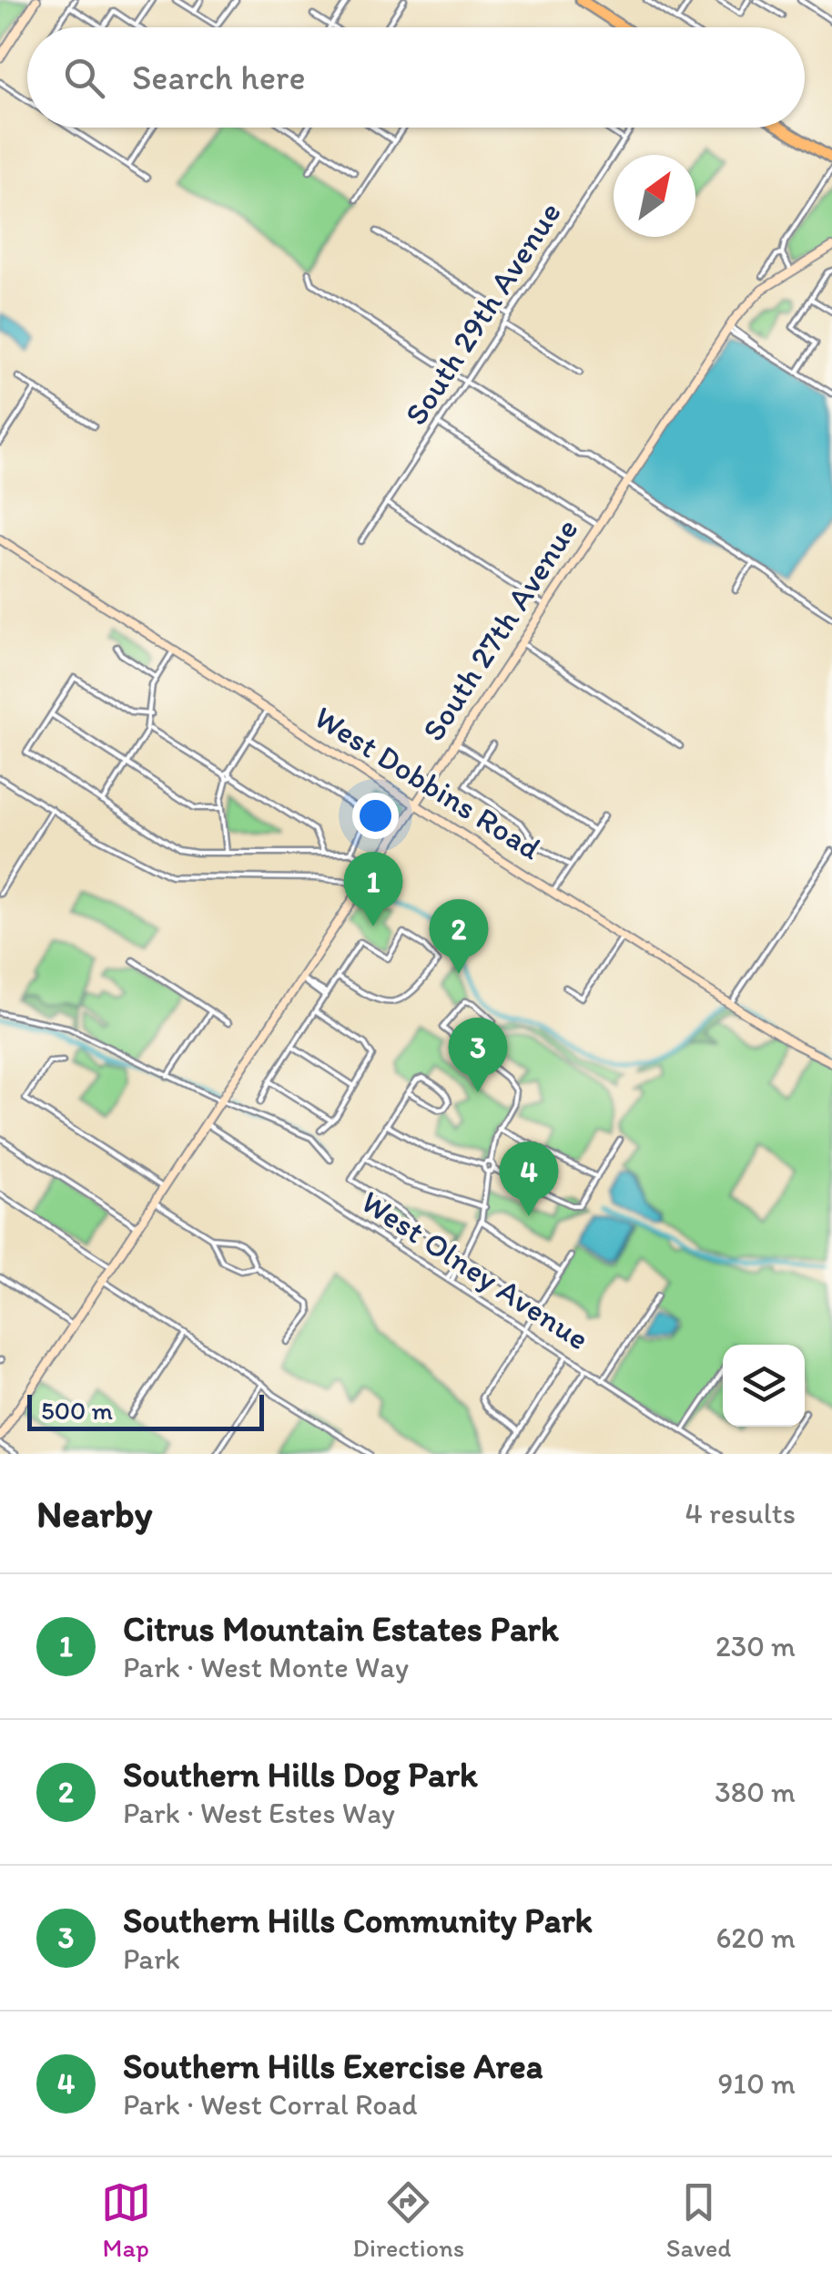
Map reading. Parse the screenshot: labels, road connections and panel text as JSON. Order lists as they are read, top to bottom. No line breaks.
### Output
{"streets":{"street":["South 29th Avenue","South 27th Avenue","West Dobbins Road","West Olney Avenue"]},"crossings":[["South 27th Avenue","West Dobbins Road"],["South 27th Avenue","West Olney Avenue"]],"scale_bar":"500 m","north":"top right","page":{"search":"Search here","pins":["1","2","3","4"],"scale":"500 m","heading":["Nearby","4 results"],"list":[{"mark":"1","name":"Citrus Mountain Estates Park","note":"Park · West Monte Way","value":"230 m"},{"mark":"2","name":"Southern Hills Dog Park","note":"Park · West Estes Way","value":"380 m"},{"mark":"3","name":"Southern Hills Community Park","note":"Park","value":"620 m"},{"mark":"4","name":"Southern Hills Exercise Area","note":"Park · West Corral Road","value":"910 m"}],"nav":["Map","Directions","Saved"]}}
